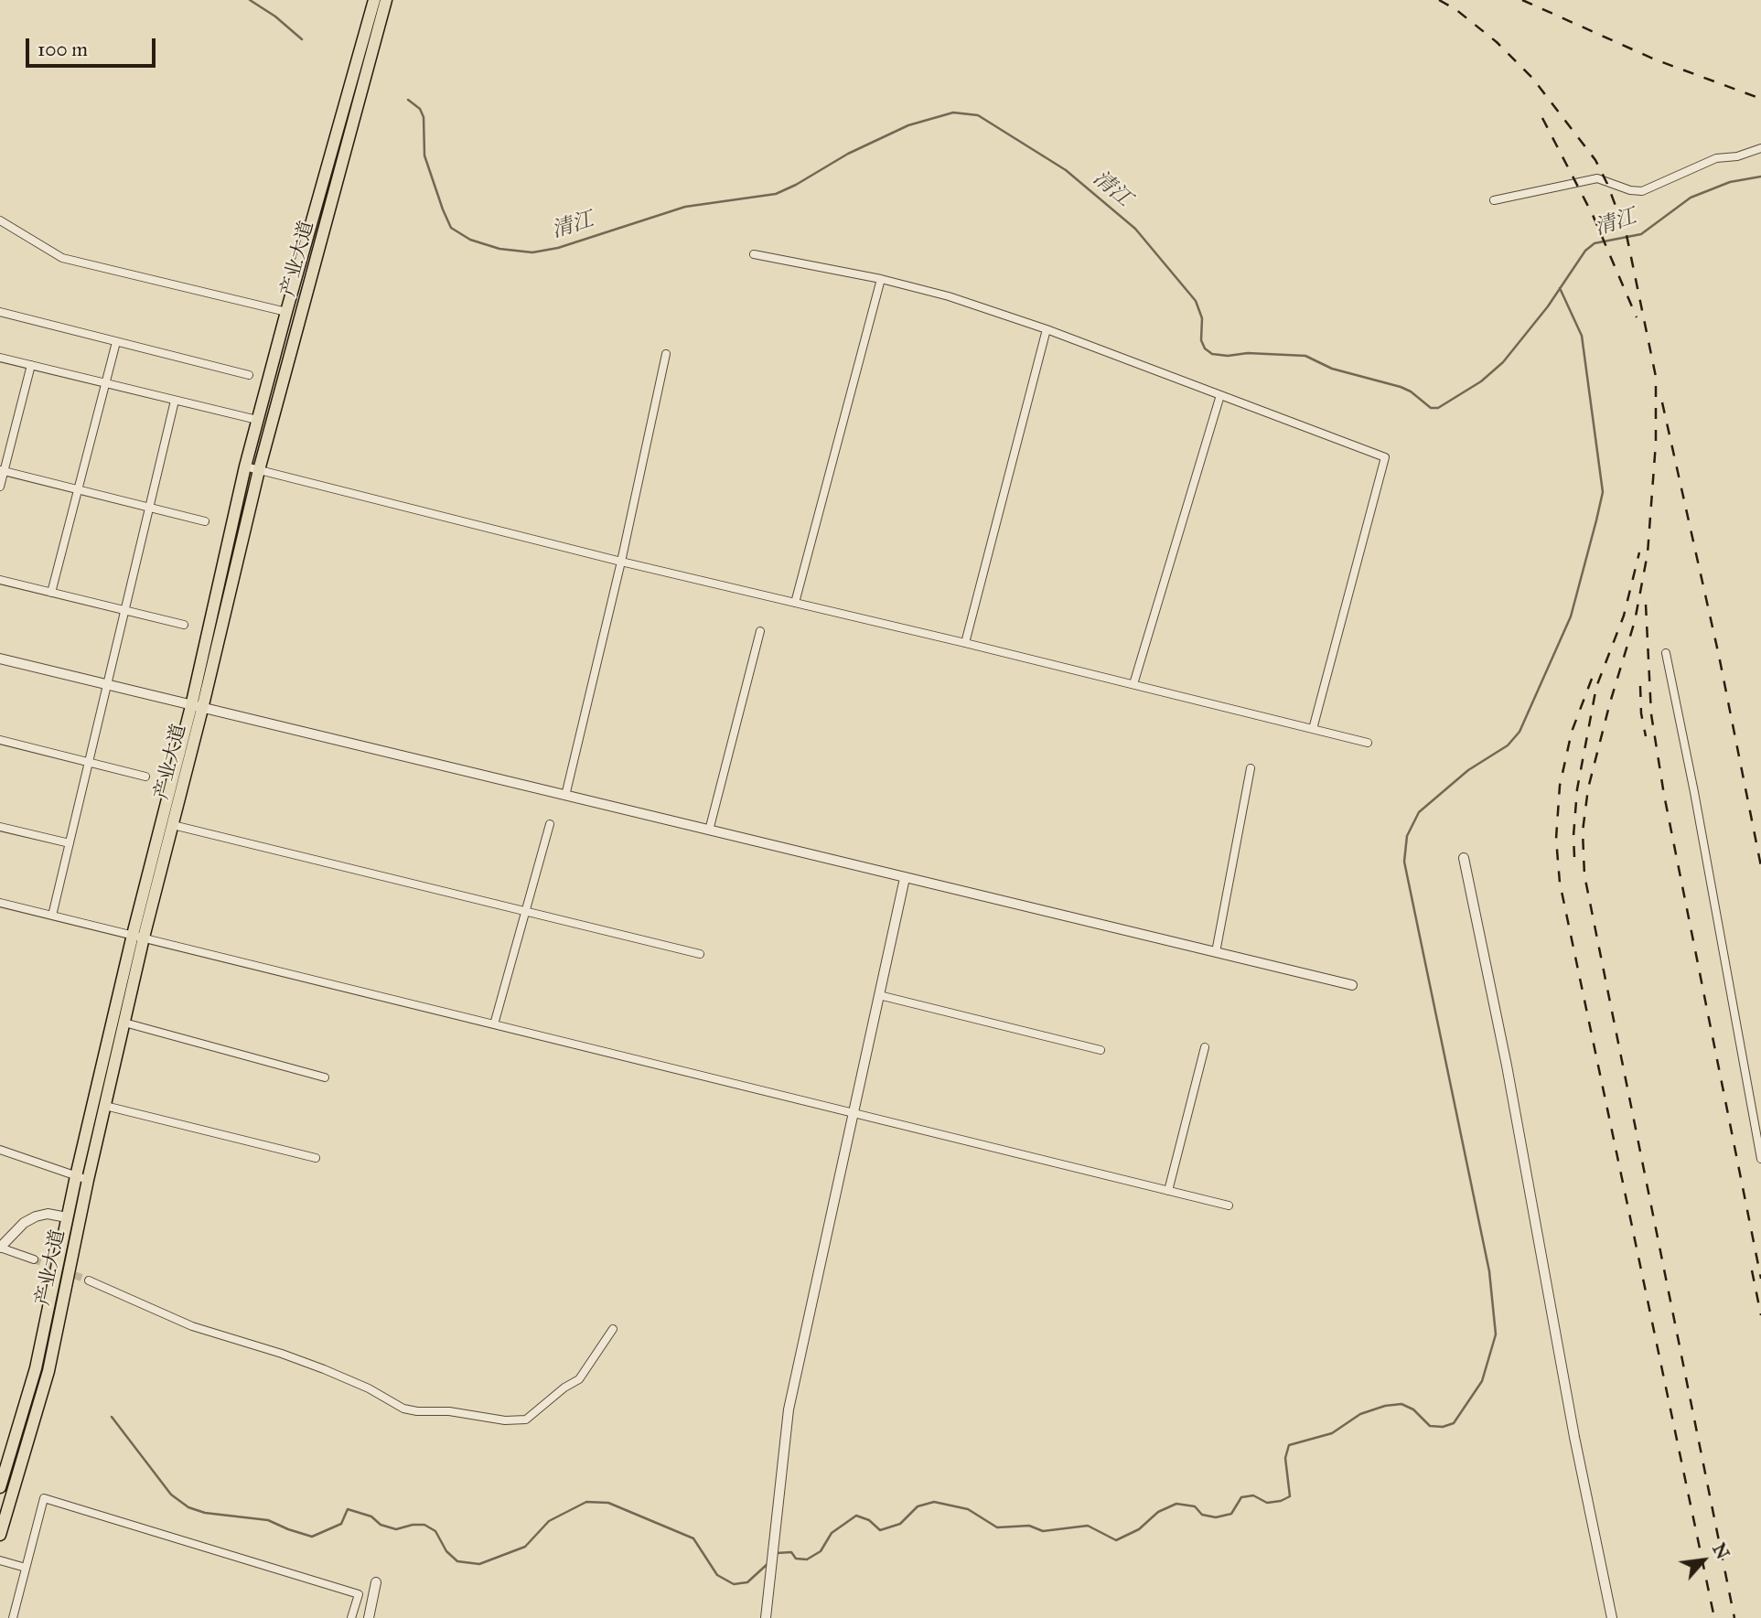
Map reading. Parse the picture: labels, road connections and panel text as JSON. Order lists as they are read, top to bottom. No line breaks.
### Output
{"streets":{"main road":["产业大道"]},"water":["清江"],"scale_bar":"100 m","north":"top right"}
